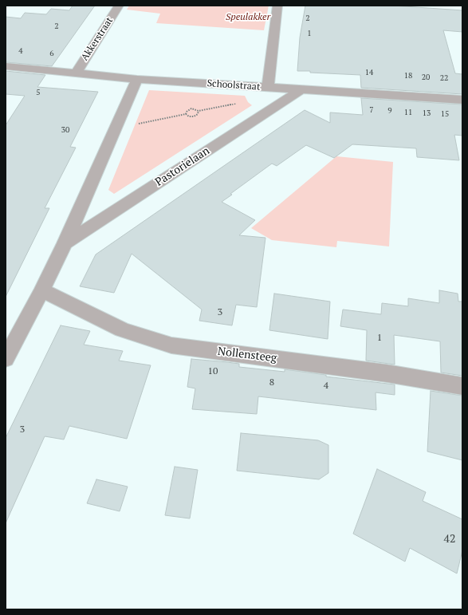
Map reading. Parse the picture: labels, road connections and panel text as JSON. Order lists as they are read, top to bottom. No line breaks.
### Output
{"streets":{"street":["Akkerstraat","Schoolstraat","Pastorielaan","Nollensteeg"]},"crossings":[["Akkerstraat","Schoolstraat"],["Schoolstraat","Pastorielaan"]],"parks":["Speulakker"],"house_numbers":["2","2","1","4","6","14","18","20","22","5","7","9","11","13","15","30","3","1","10","8","4","3","42"]}
